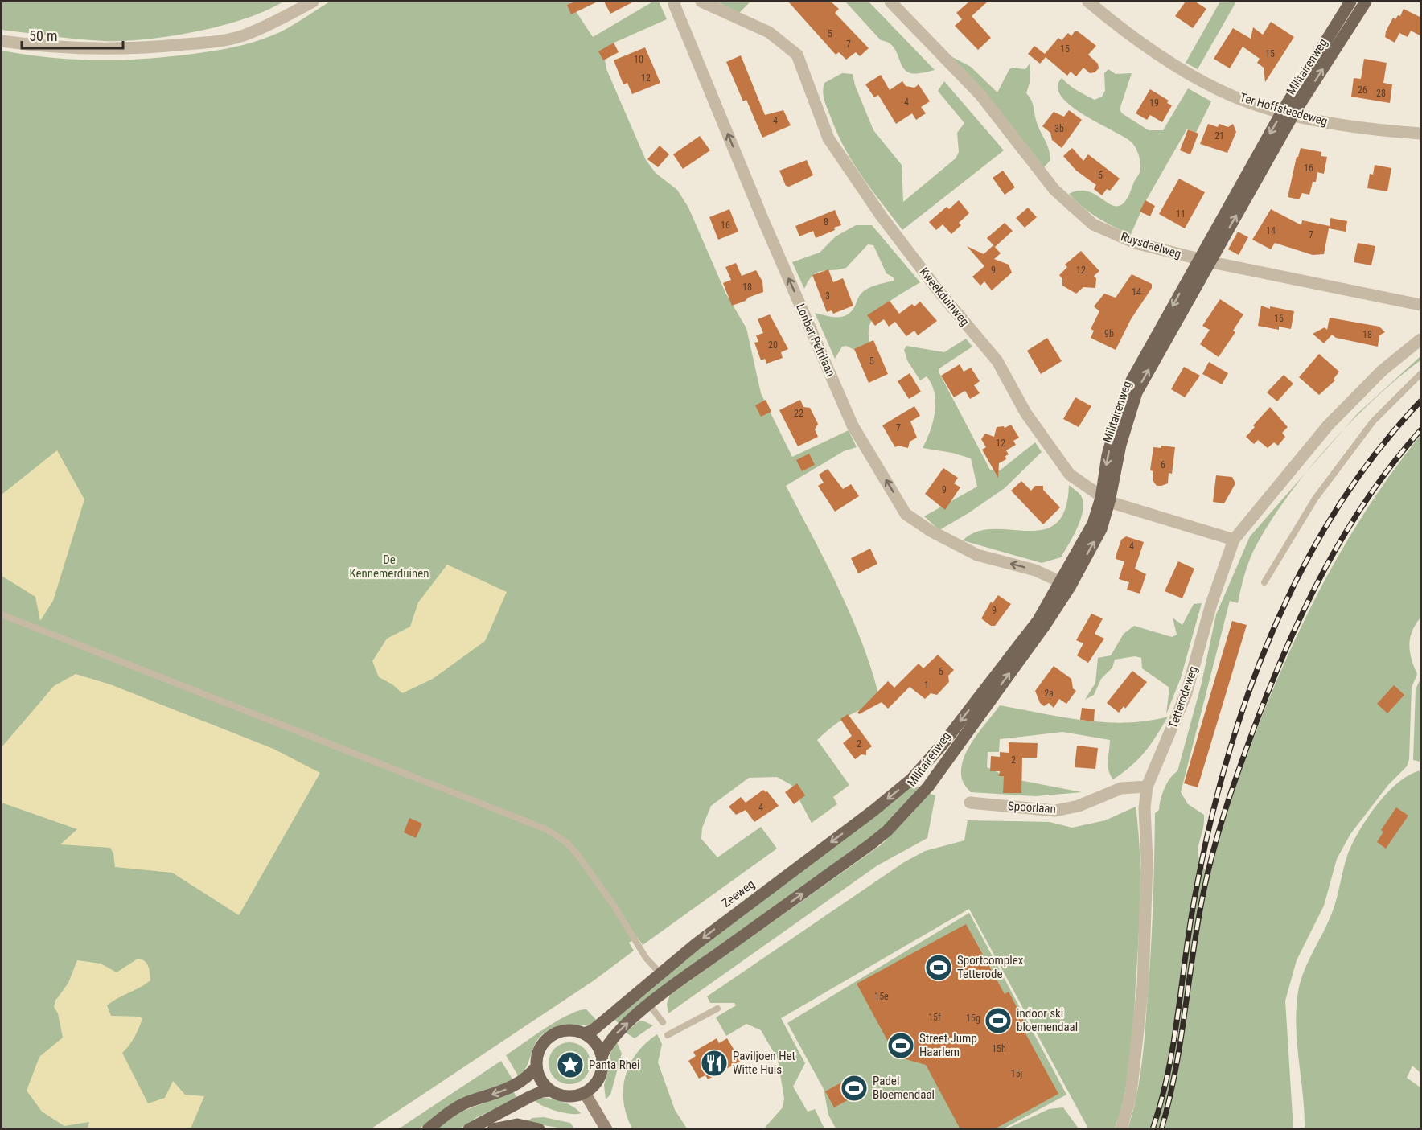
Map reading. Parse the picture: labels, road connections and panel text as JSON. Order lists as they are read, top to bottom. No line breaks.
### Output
{"streets":{"main road":["Militairenweg","Zeeweg"],"street":["Ter Hoffsteedeweg","Ruysdaelweg","Kweekduinweg","Lonbar Petrilaan","Tetterodeweg","Spoorlaan"]},"crossings":[["Militairenweg","Ter Hoffsteedeweg"],["Militairenweg","Ruysdaelweg"],["Militairenweg","Kweekduinweg"],["Militairenweg","Lonbar Petrilaan"],["Militairenweg","Zeeweg"],["Kweekduinweg","Tetterodeweg"],["Tetterodeweg","Spoorlaan"]],"one_way":["Lonbar Petrilaan","Zeeweg"],"parks":["De Kennemerduinen"],"places":{"sports":["Sportcomplex Tetterode","indoor ski bloemendaal","Street Jump Haarlem","Padel Bloemendaal"],"restaurant":["Paviljoen Het Witte Huis"],"place":["Panta Rhei"]},"house_numbers":["5","7","15","15","10","12","26","28","4","19","4","3b","21","16","5","11","8","16","14","7","9","12","18","14","3","16","9b","18","20","5","22","7","12","6","9","4","9","5","1","2a","2","2","4","15e","15f","15g","15h","15j"],"scale_bar":"50 m"}
